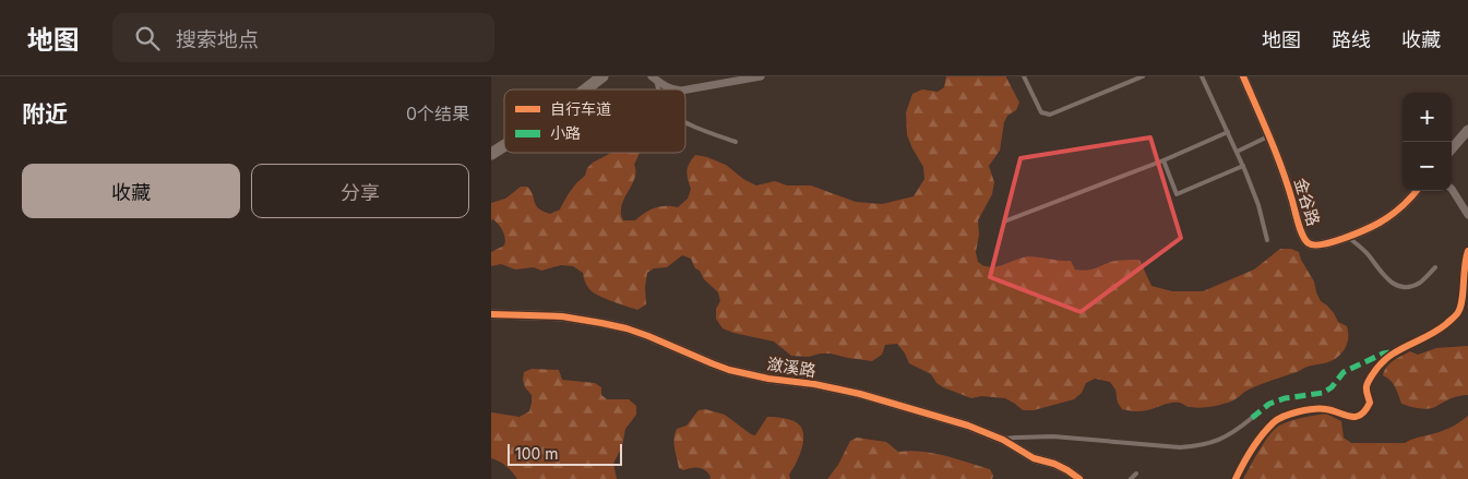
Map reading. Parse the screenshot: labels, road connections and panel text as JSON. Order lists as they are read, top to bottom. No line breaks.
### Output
{"streets":{"street":["金谷路","潋溪路"]},"legend":["自行车道","小路"],"scale_bar":"100 m","page":{"header":"地图","search":"搜索地点","nav":["地图","路线","收藏"],"heading":["附近","0个结果"],"map_buttons":["+","−"],"buttons":["收藏","分享"],"scale":"100 m"}}
